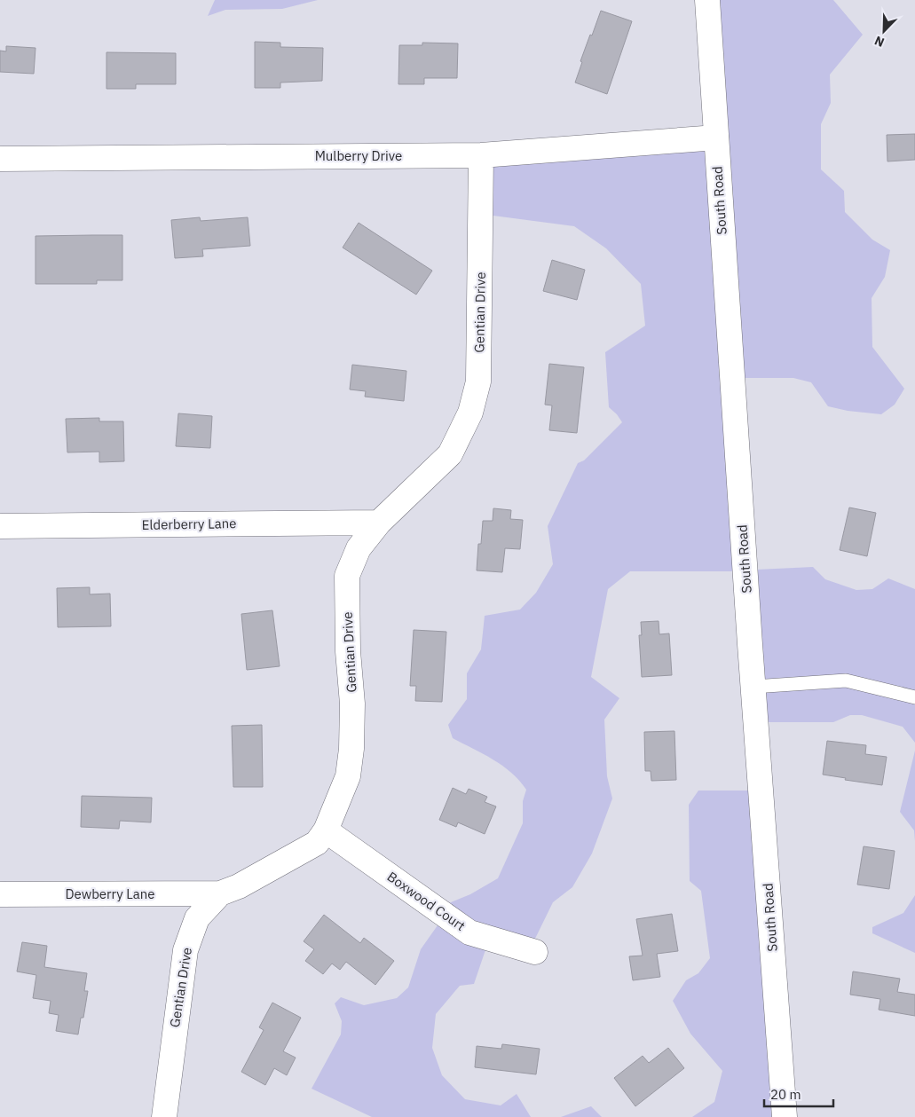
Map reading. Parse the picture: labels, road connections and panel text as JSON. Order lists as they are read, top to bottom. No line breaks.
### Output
{"streets":{"street":["Mulberry Drive","South Road","Gentian Drive","Elderberry Lane","Dewberry Lane","Boxwood Court"]},"crossings":[["Mulberry Drive","South Road"],["Mulberry Drive","Gentian Drive"],["Gentian Drive","Elderberry Lane"],["Gentian Drive","Dewberry Lane"],["Gentian Drive","Boxwood Court"]],"scale_bar":"20 m","north":"bottom left"}
